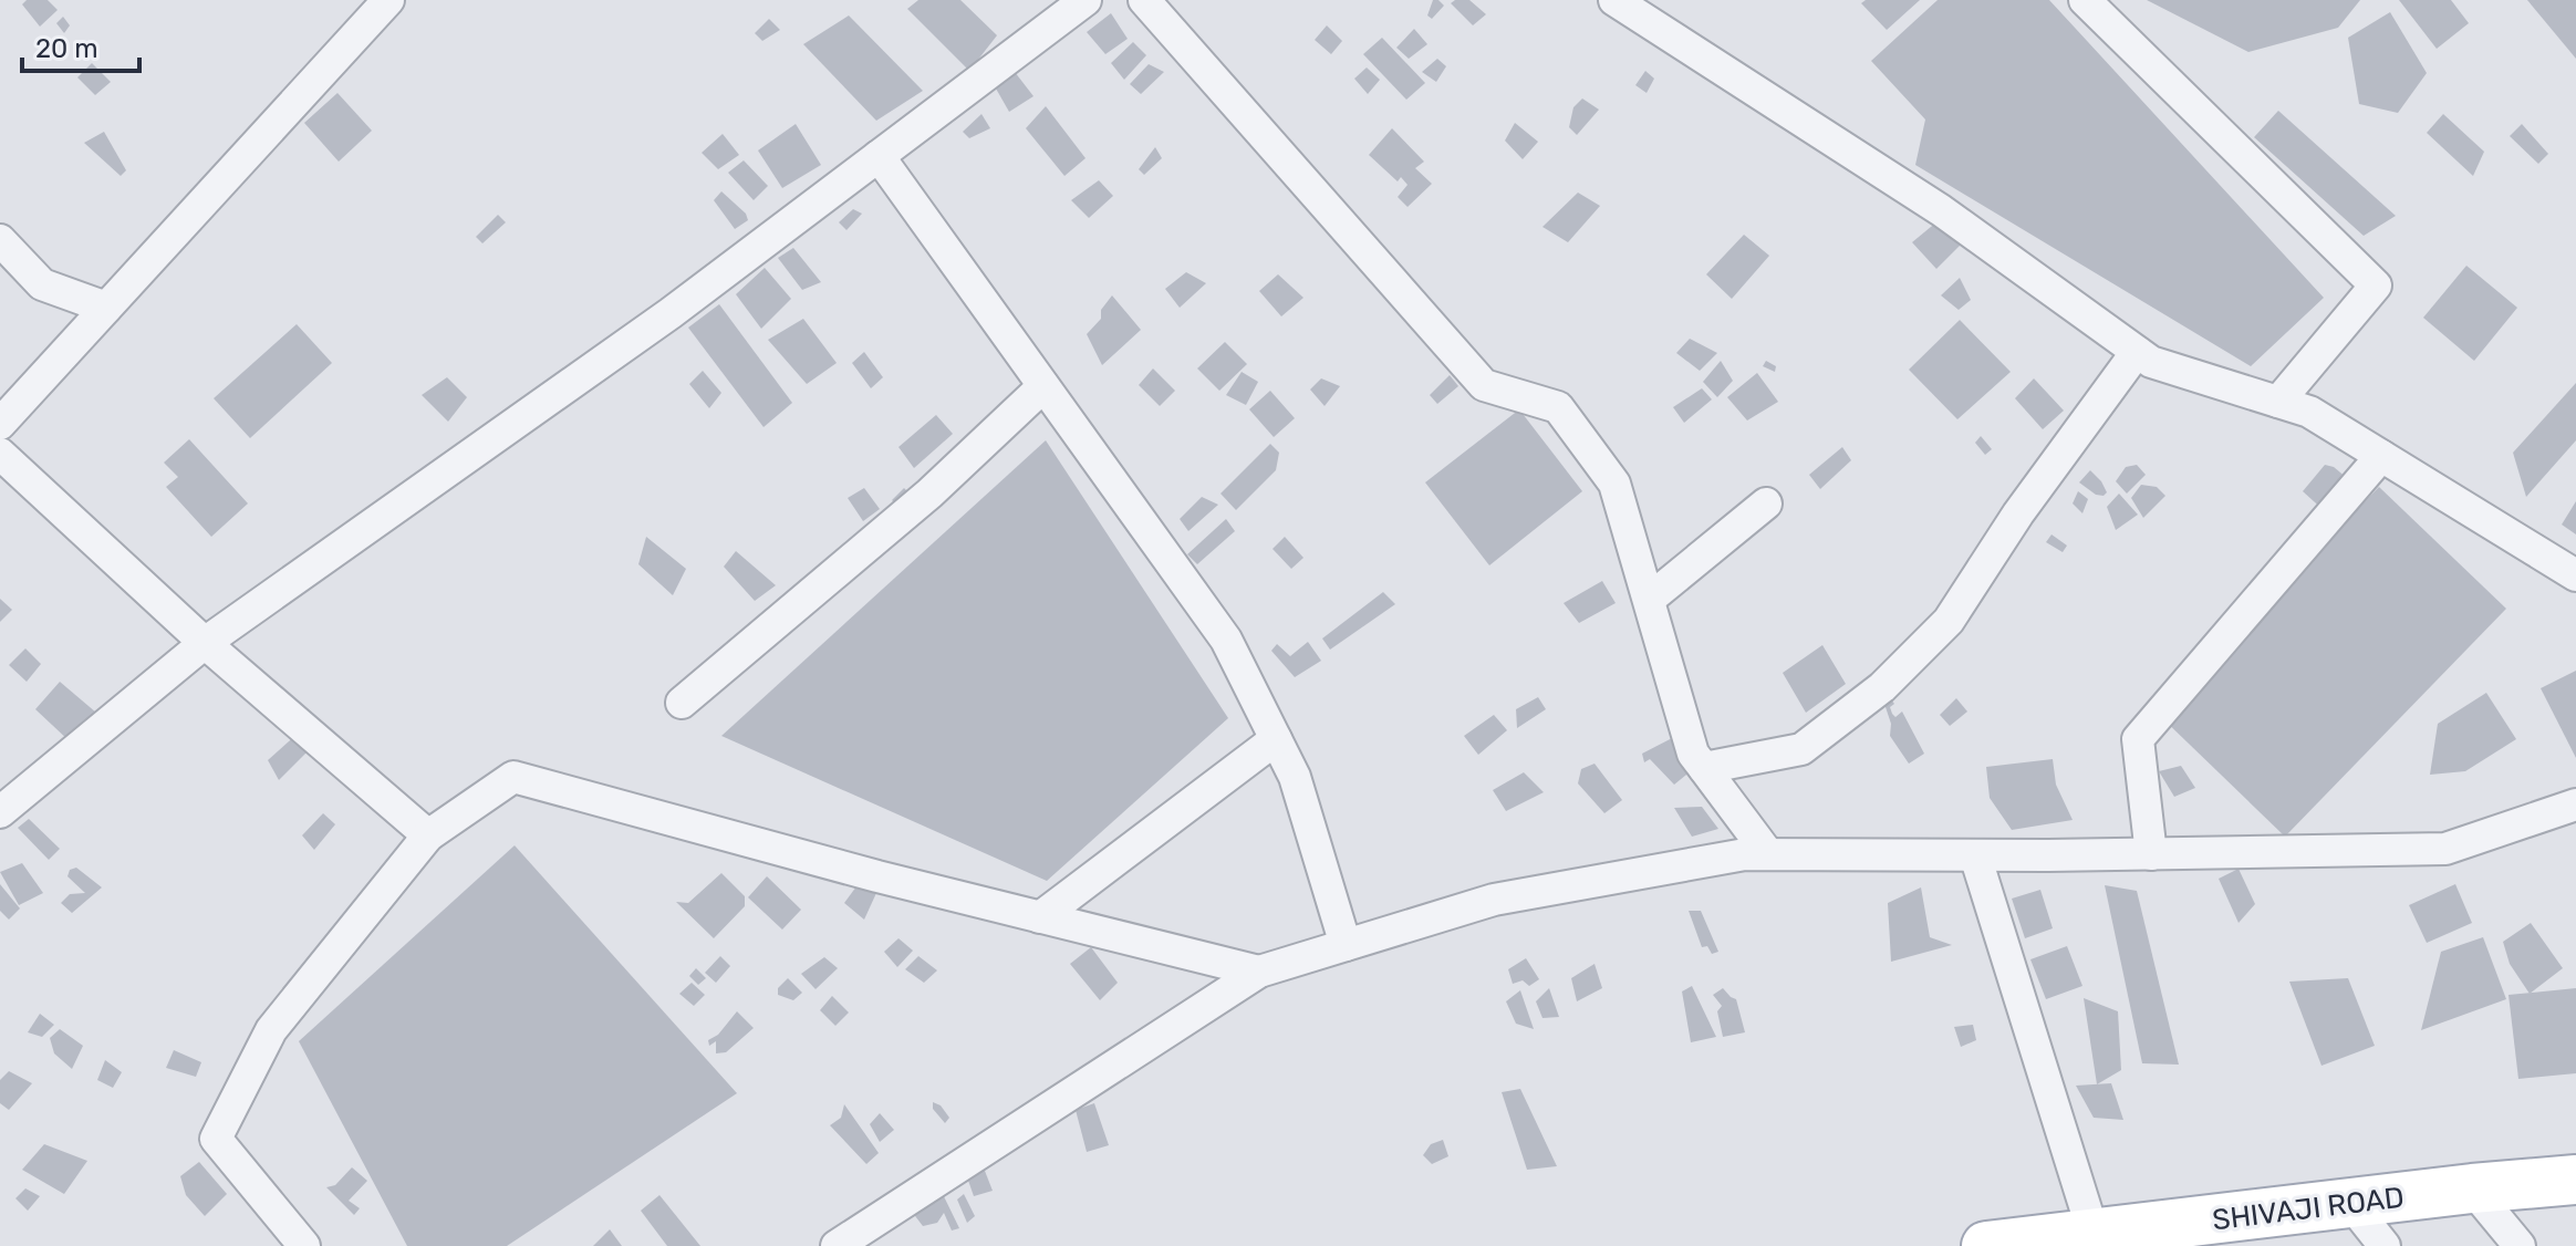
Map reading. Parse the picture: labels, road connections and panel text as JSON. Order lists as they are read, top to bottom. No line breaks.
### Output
{"streets":{"main road":["SHIVAJI ROAD"]},"scale_bar":"20 m"}
